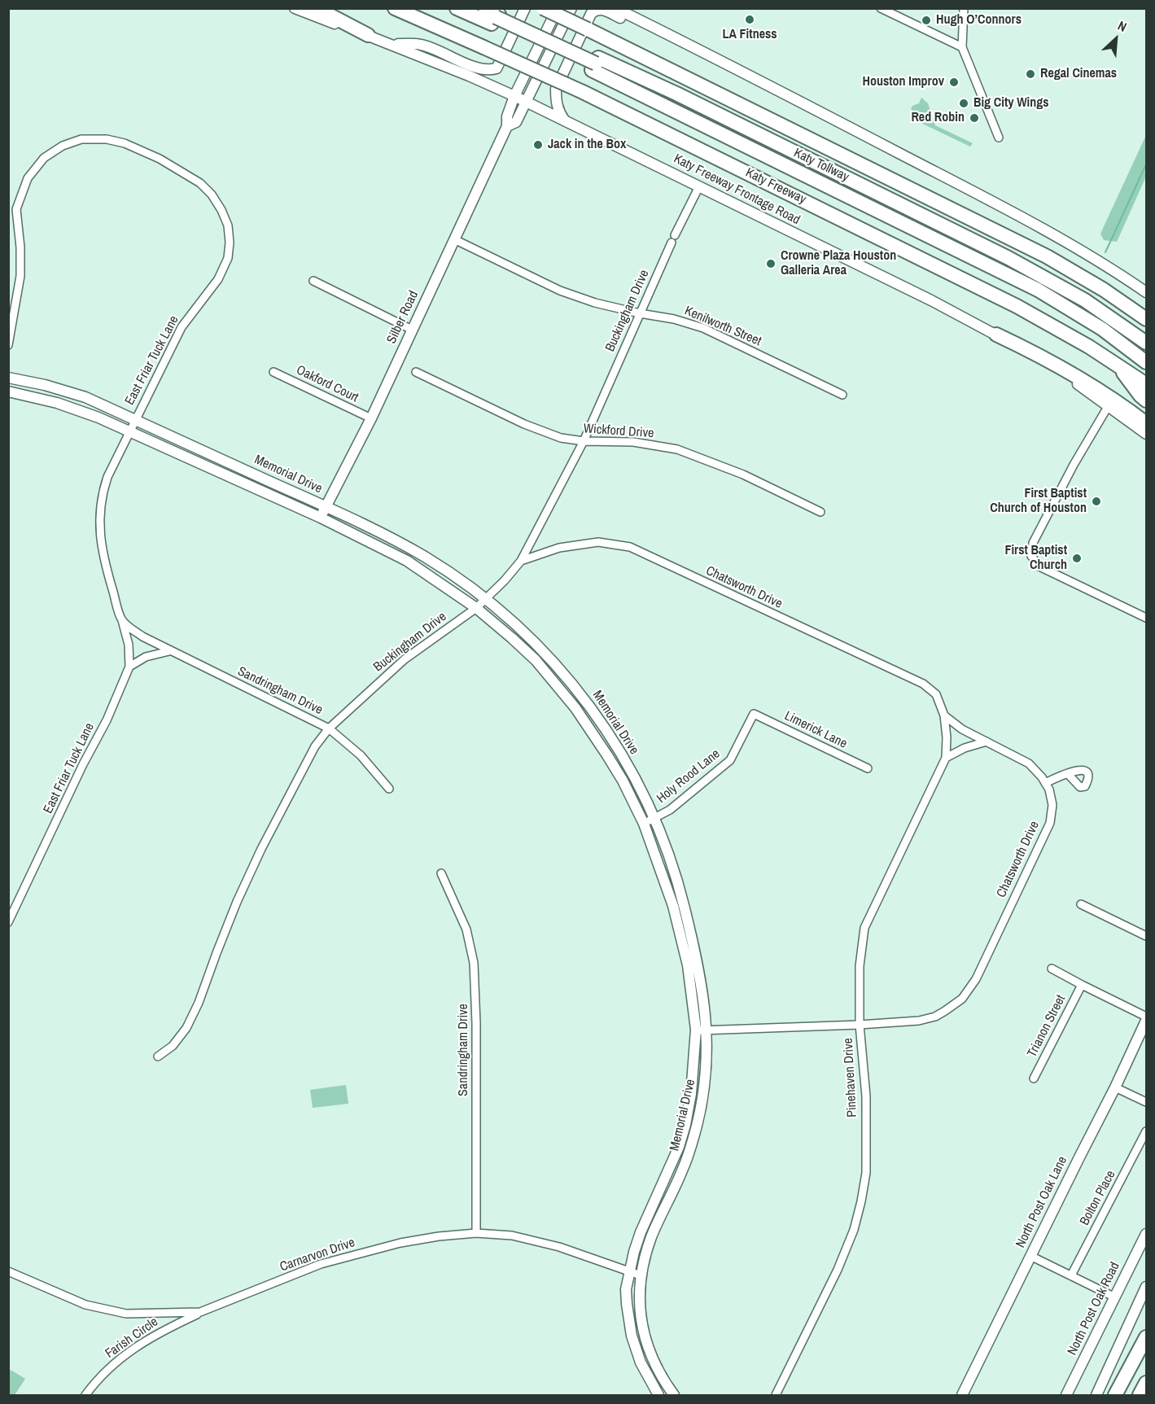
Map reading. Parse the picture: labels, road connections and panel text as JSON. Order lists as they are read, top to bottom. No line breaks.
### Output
{"streets":{"highway":["Katy Tollway","Katy Freeway"],"main road":["Katy Freeway Frontage Road","Silber Road","Memorial Drive","North Post Oak Lane","North Post Oak Road"],"street":["Buckingham Drive","Kenilworth Street","East Friar Tuck Lane","Oakford Court","Wickford Drive","Chatsworth Drive","Sandringham Drive","Limerick Lane","Holy Rood Lane","Trianon Street","Pinehaven Drive","Bolton Place","Carnarvon Drive","Farish Circle"]},"crossings":[["Katy Freeway Frontage Road","Buckingham Drive"],["Katy Freeway Frontage Road","Silber Road"],["Buckingham Drive","Kenilworth Street"],["Buckingham Drive","Wickford Drive"],["Buckingham Drive","Memorial Drive"],["Buckingham Drive","Chatsworth Drive"],["Buckingham Drive","Sandringham Drive"],["Silber Road","Kenilworth Street"],["Silber Road","Oakford Court"],["Silber Road","Memorial Drive"],["East Friar Tuck Lane","Memorial Drive"],["East Friar Tuck Lane","Sandringham Drive"],["Memorial Drive","Chatsworth Drive"],["Memorial Drive","Holy Rood Lane"],["Memorial Drive","Carnarvon Drive"],["Chatsworth Drive","Pinehaven Drive"],["Sandringham Drive","Carnarvon Drive"],["Limerick Lane","Holy Rood Lane"],["Carnarvon Drive","Farish Circle"]],"places":["LA Fitness","Hugh O’Connors","Regal Cinemas","Houston Improv","Big City Wings","Red Robin","Jack in the Box","Crowne Plaza Houston Galleria Area","First Baptist Church of Houston","First Baptist Church"],"north":"top right"}
